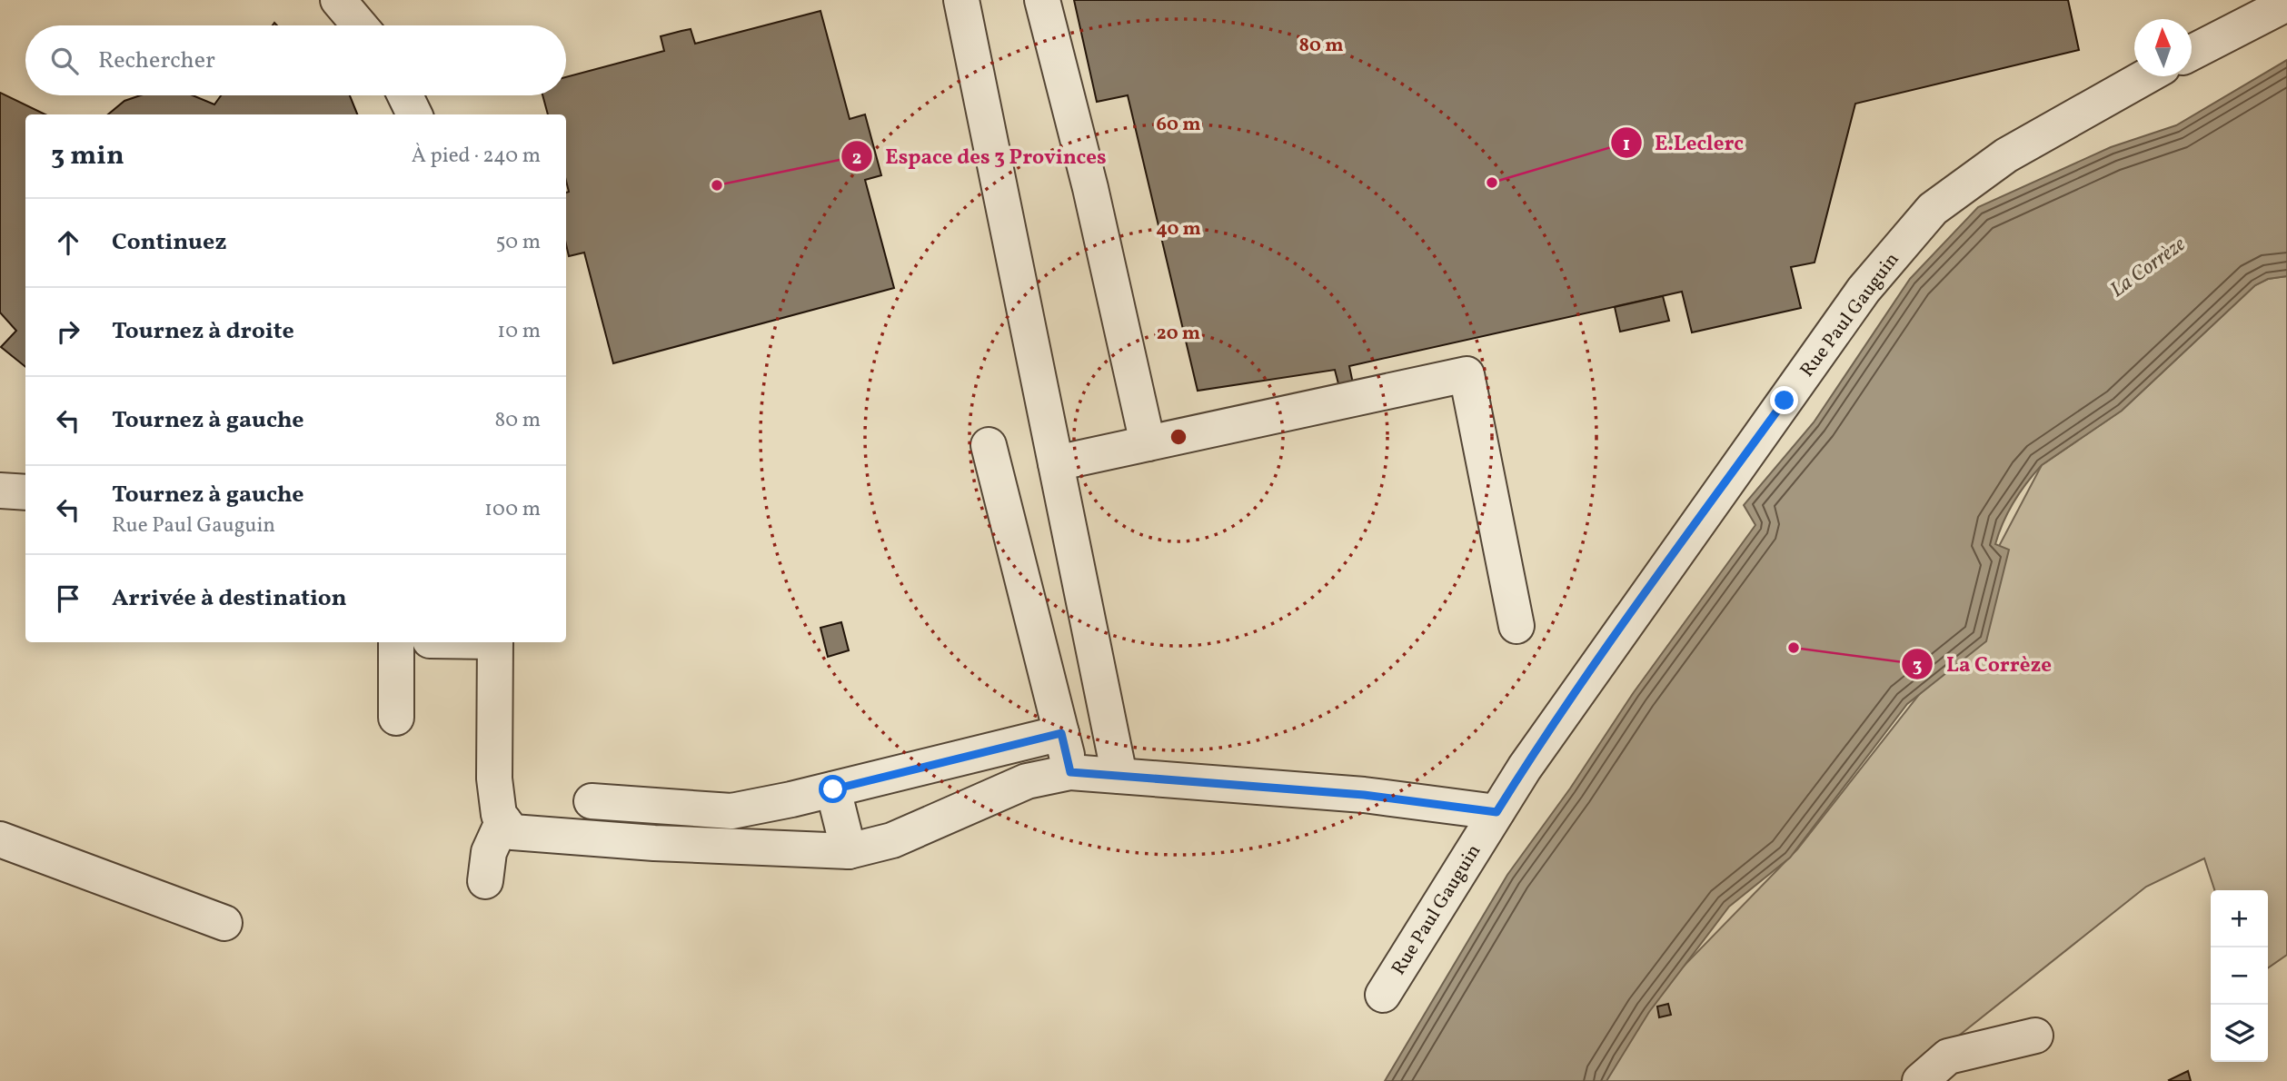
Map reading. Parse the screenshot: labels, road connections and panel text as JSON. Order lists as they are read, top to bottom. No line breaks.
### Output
{"streets":{"street":["Rue Paul Gauguin"]},"water":["La Corrèze"],"places":["E.Leclerc","Espace des 3 Provinces","La Corrèze"],"north":"top","page":{"search":"Rechercher","heading":["3 min","À pied · 240 m"],"list":[["Continuez","50 m"],["Tournez à droite","10 m"],["Tournez à gauche","80 m"],["Tournez à gauche","Rue Paul Gauguin","100 m"],"Arrivée à destination"],"map_buttons":["+","−"]},"rings":["80 m","60 m","40 m","20 m"]}
